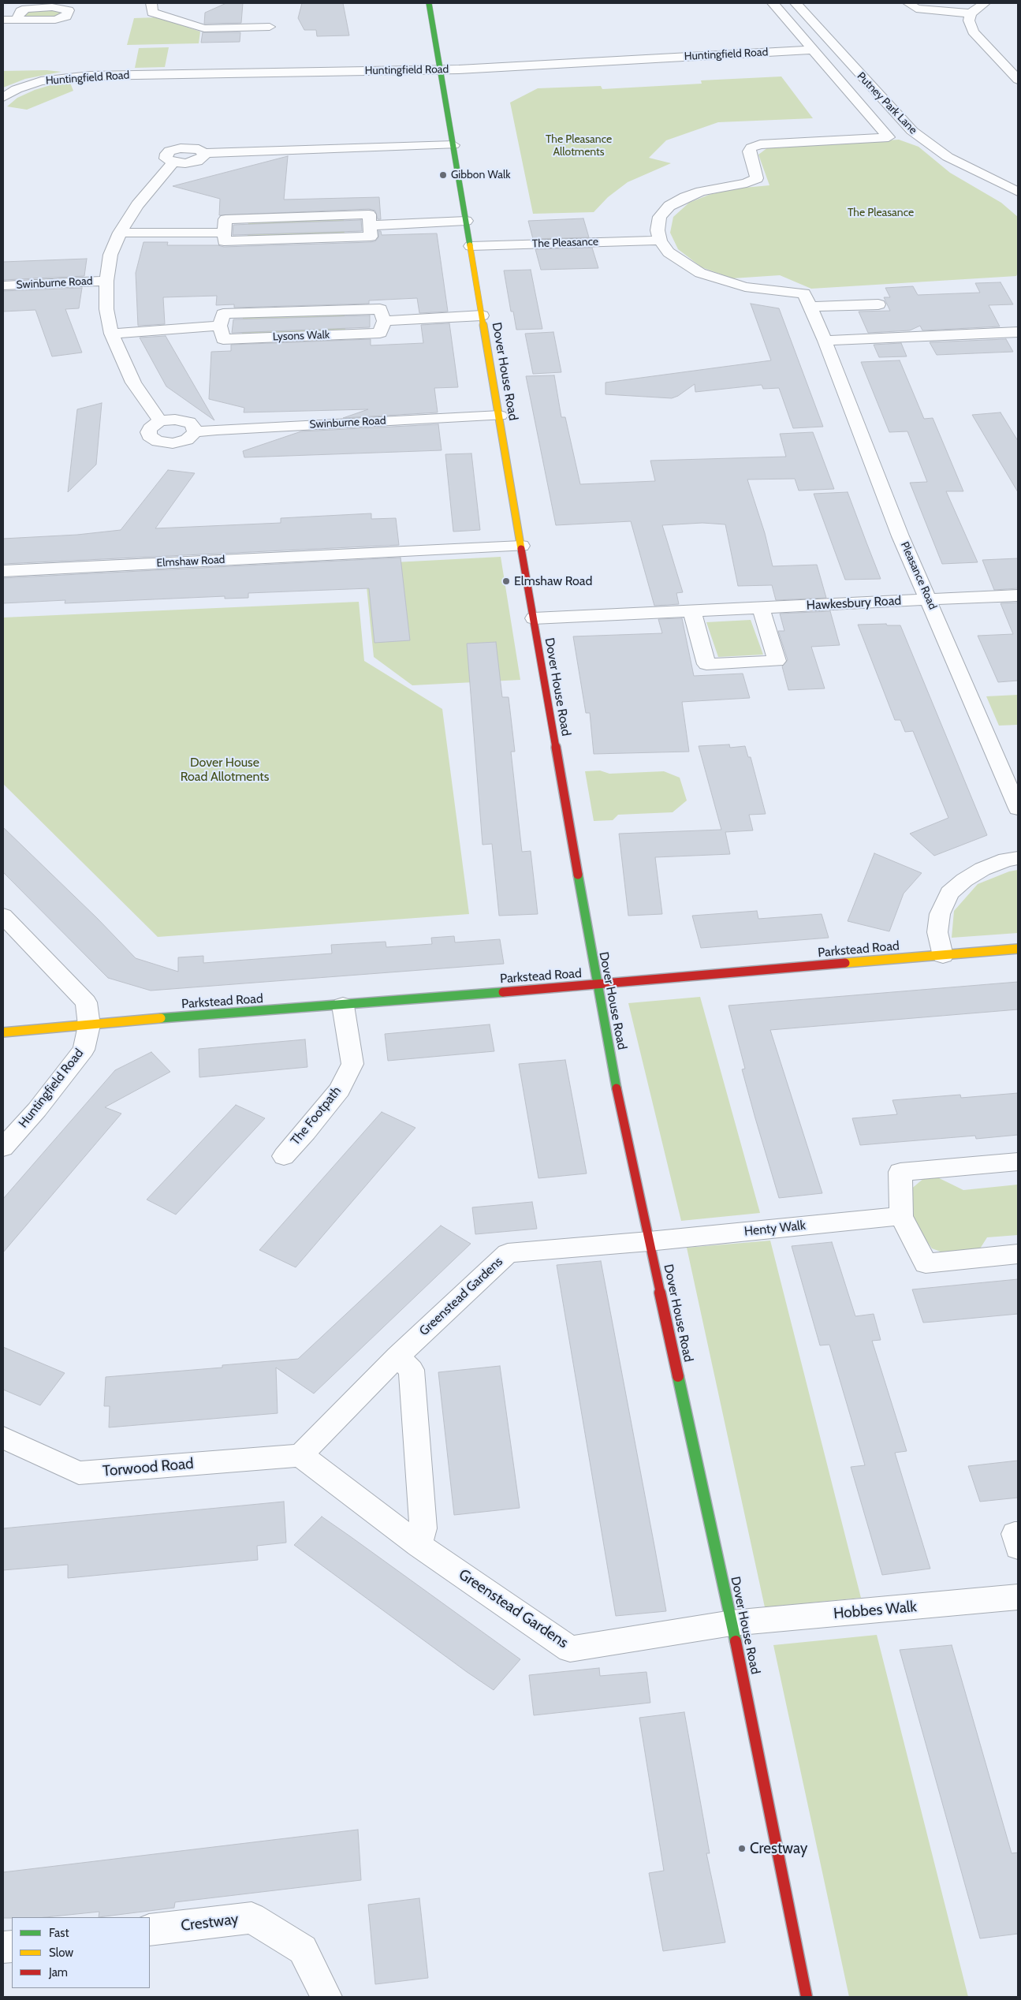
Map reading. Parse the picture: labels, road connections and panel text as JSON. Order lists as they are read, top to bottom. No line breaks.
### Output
{"streets":{"street":["Huntingfield Road","Putney Park Lane","The Pleasance","Swinburne Road","Lysons Walk","Dover House Road","Elmshaw Road","Pleasance Road","Hawkesbury Road","Parkstead Road","The Footpath","Henty Walk","Greenstead Gardens","Torwood Road","Hobbes Walk","Crestway"]},"crossings":[["Huntingfield Road","Dover House Road"],["Huntingfield Road","Parkstead Road"],["The Pleasance","Dover House Road"],["Swinburne Road","Dover House Road"],["Dover House Road","Elmshaw Road"],["Dover House Road","Hawkesbury Road"],["Dover House Road","Parkstead Road"],["Dover House Road","Henty Walk"],["Dover House Road","Greenstead Gardens"],["Dover House Road","Hobbes Walk"],["Pleasance Road","Hawkesbury Road"],["Parkstead Road","The Footpath"],["Henty Walk","Greenstead Gardens"],["Greenstead Gardens","Torwood Road"],["Greenstead Gardens","Hobbes Walk"]],"parks":["The Pleasance Allotments","The Pleasance","Dover House Road Allotments"],"places":["Gibbon Walk","Elmshaw Road","Crestway"],"legend":["Fast","Slow","Jam"]}
